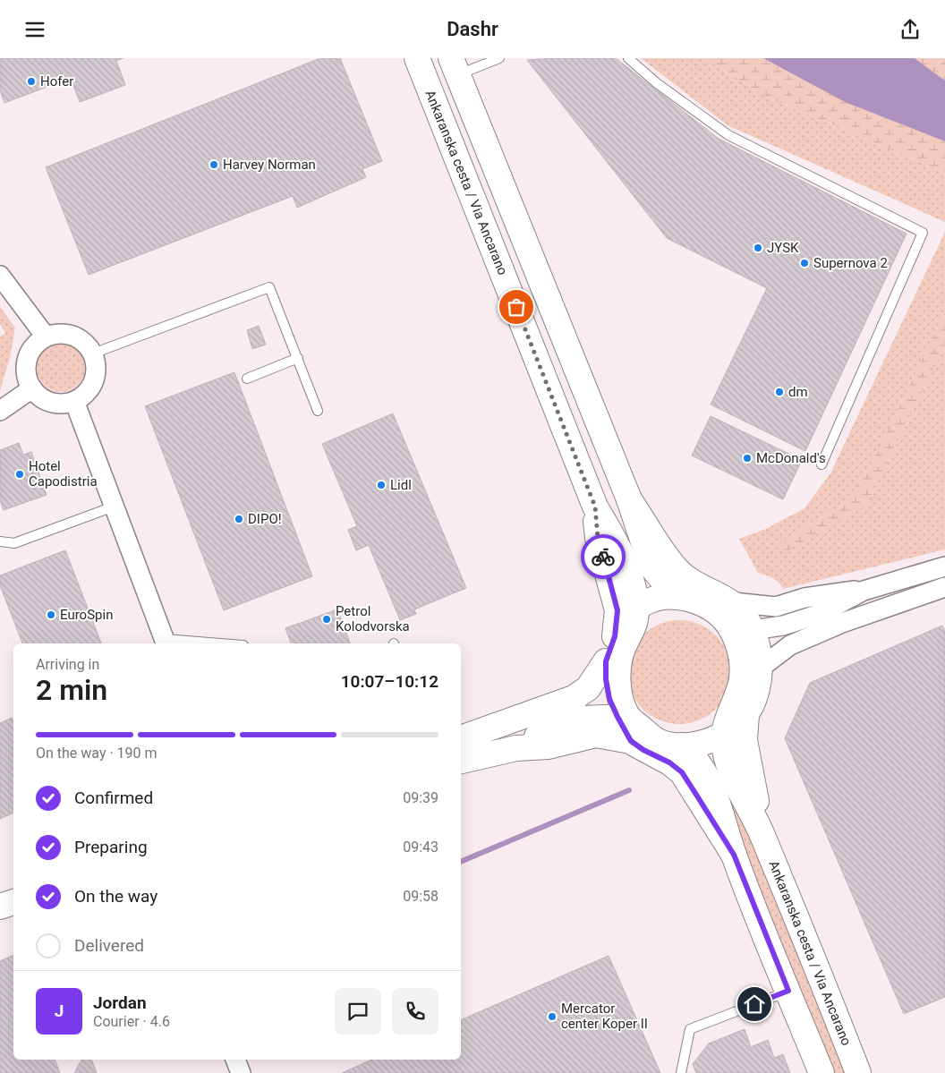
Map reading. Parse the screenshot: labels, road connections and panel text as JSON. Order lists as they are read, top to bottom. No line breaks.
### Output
{"streets":{"street":["Ankaranska cesta / Via Ancarano"]},"places":["Hofer","Harvey Norman","JYSK","Supernova 2","dm","McDonald's","Hotel Capodistria","Lidl","DIPO!","EuroSpin","Petrol Kolodvorska","Mercator center Koper II"],"page":{"header":"Dashr","heading":["2 min","Arriving in","10:07–10:12"],"panel":["Jordan","Courier · 4.6"],"bar":"On the way · 190 m","list":[["Confirmed","09:39"],["Preparing","09:43"],["On the way","09:58"],"Delivered"],"round":"J"}}
